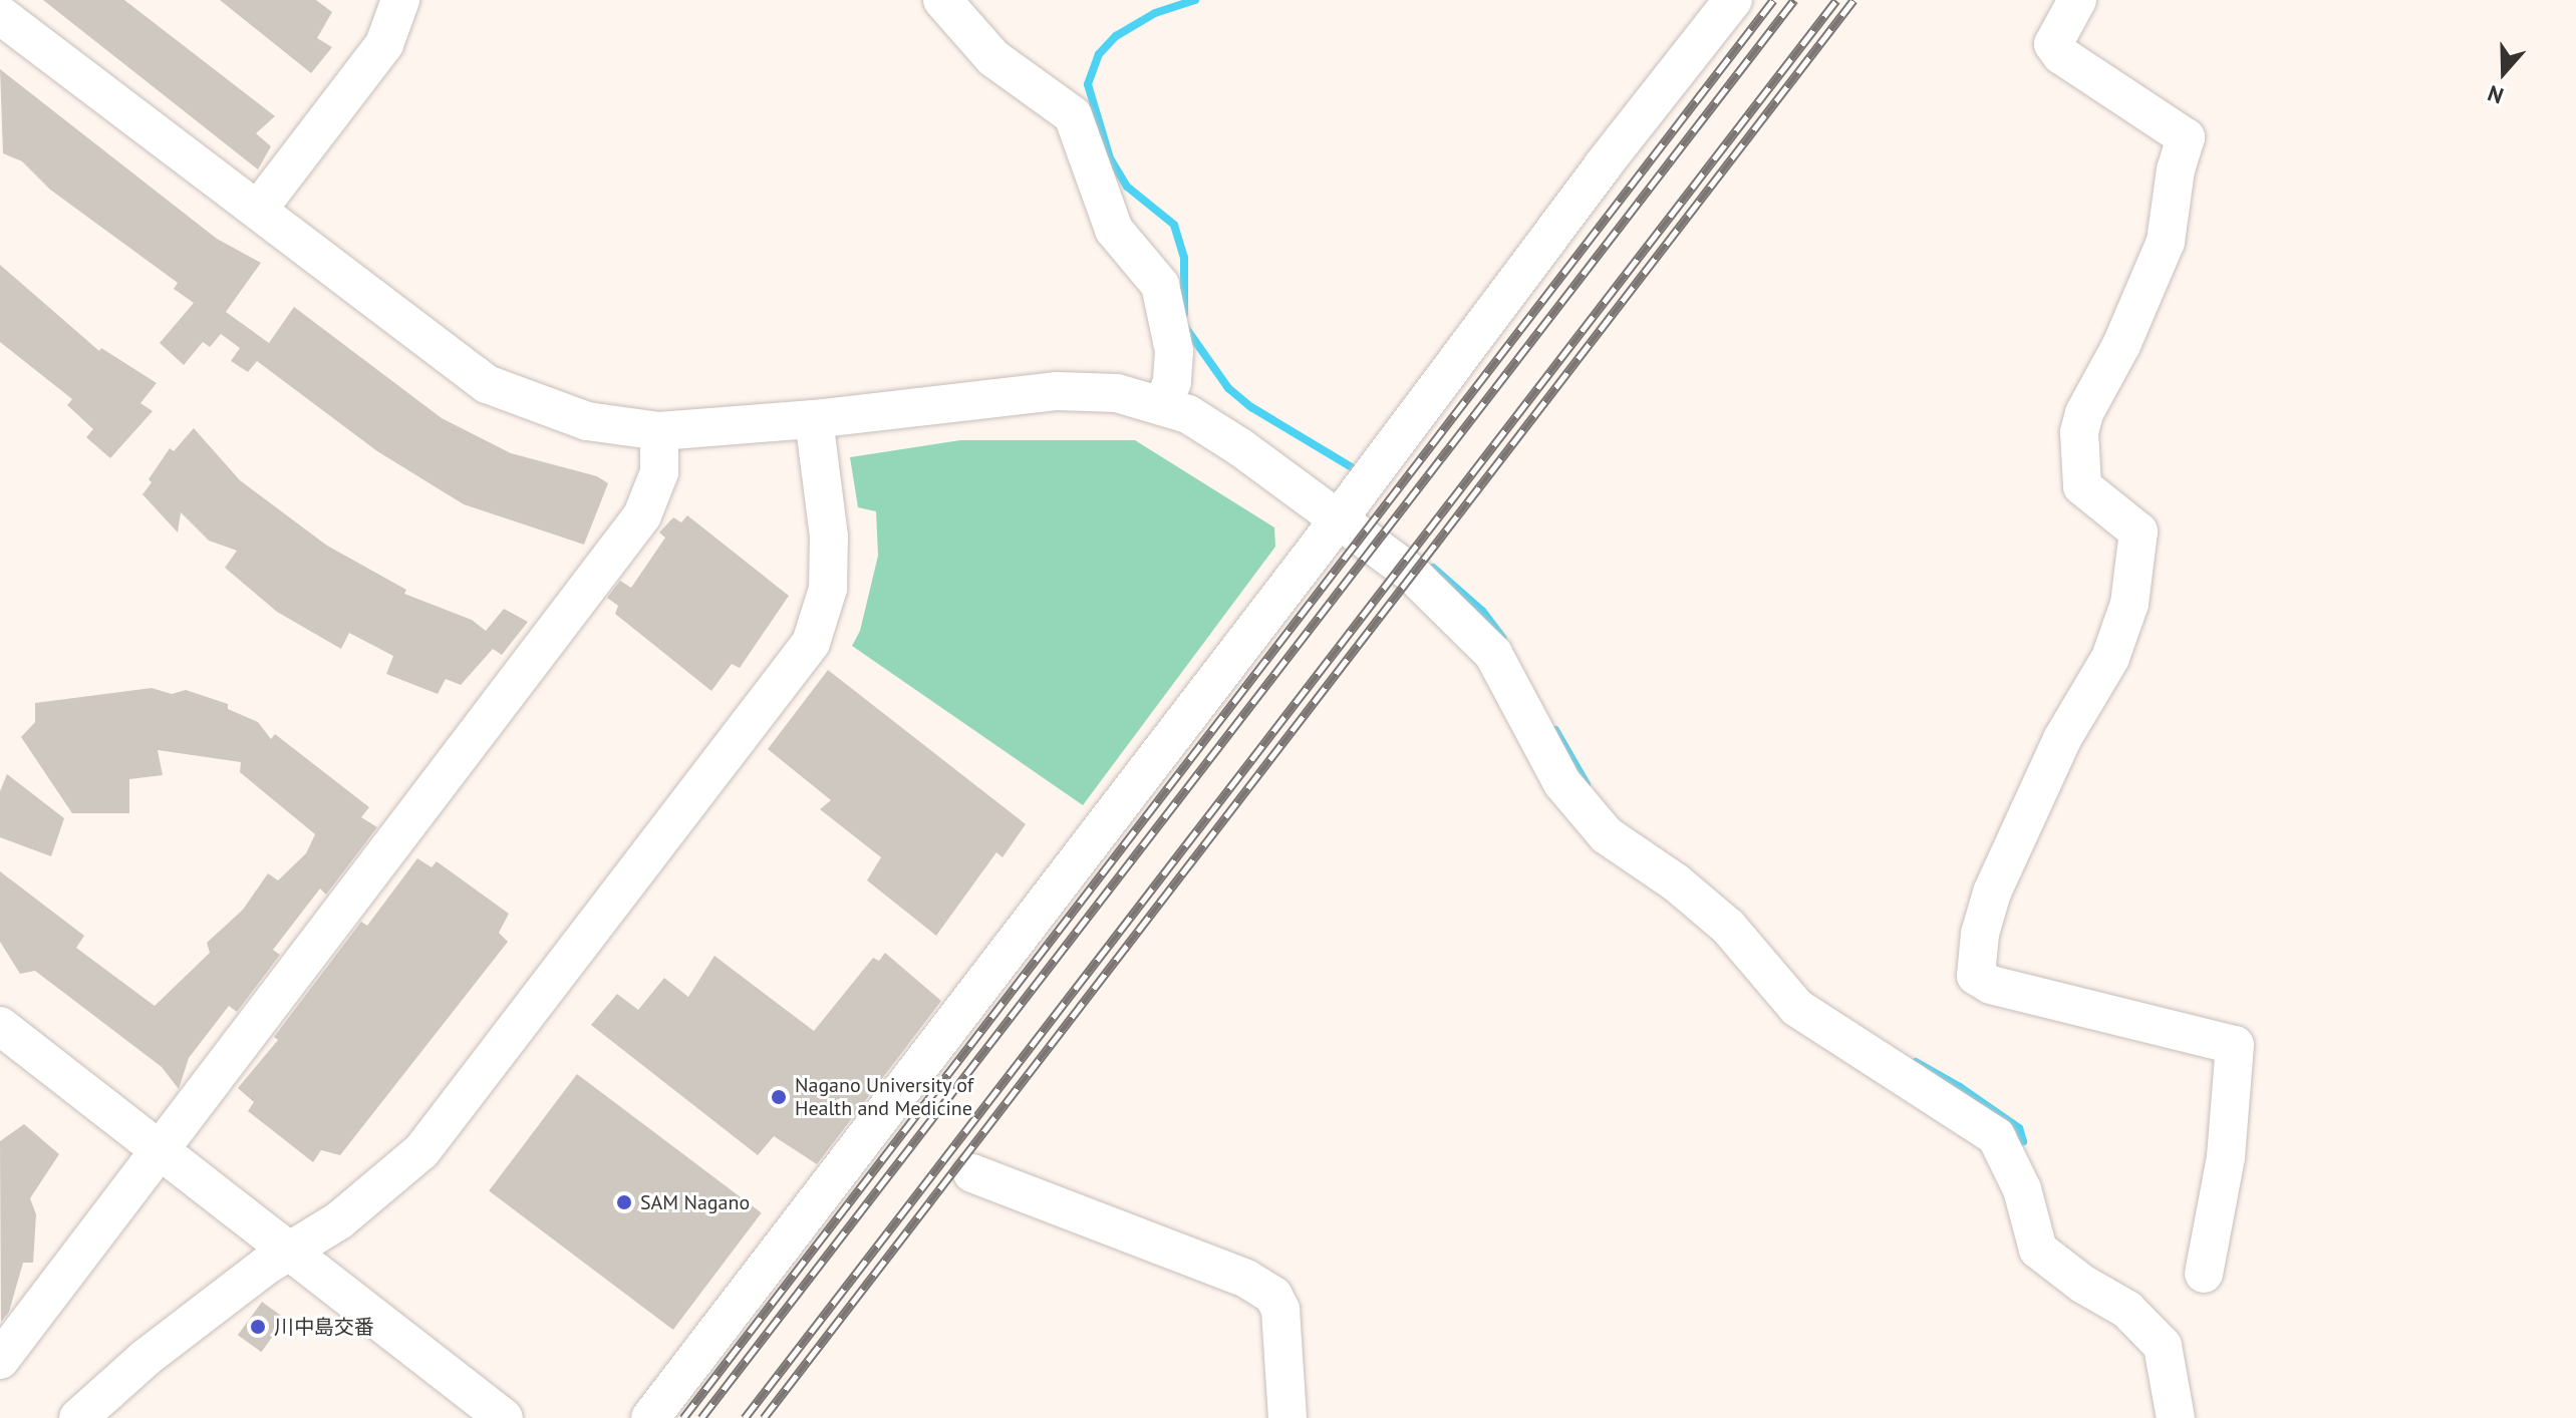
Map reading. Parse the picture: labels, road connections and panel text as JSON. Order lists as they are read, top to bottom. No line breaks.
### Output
{"places":["Nagano University of Health and Medicine","SAM Nagano","川中島交番"],"north":"bottom"}
